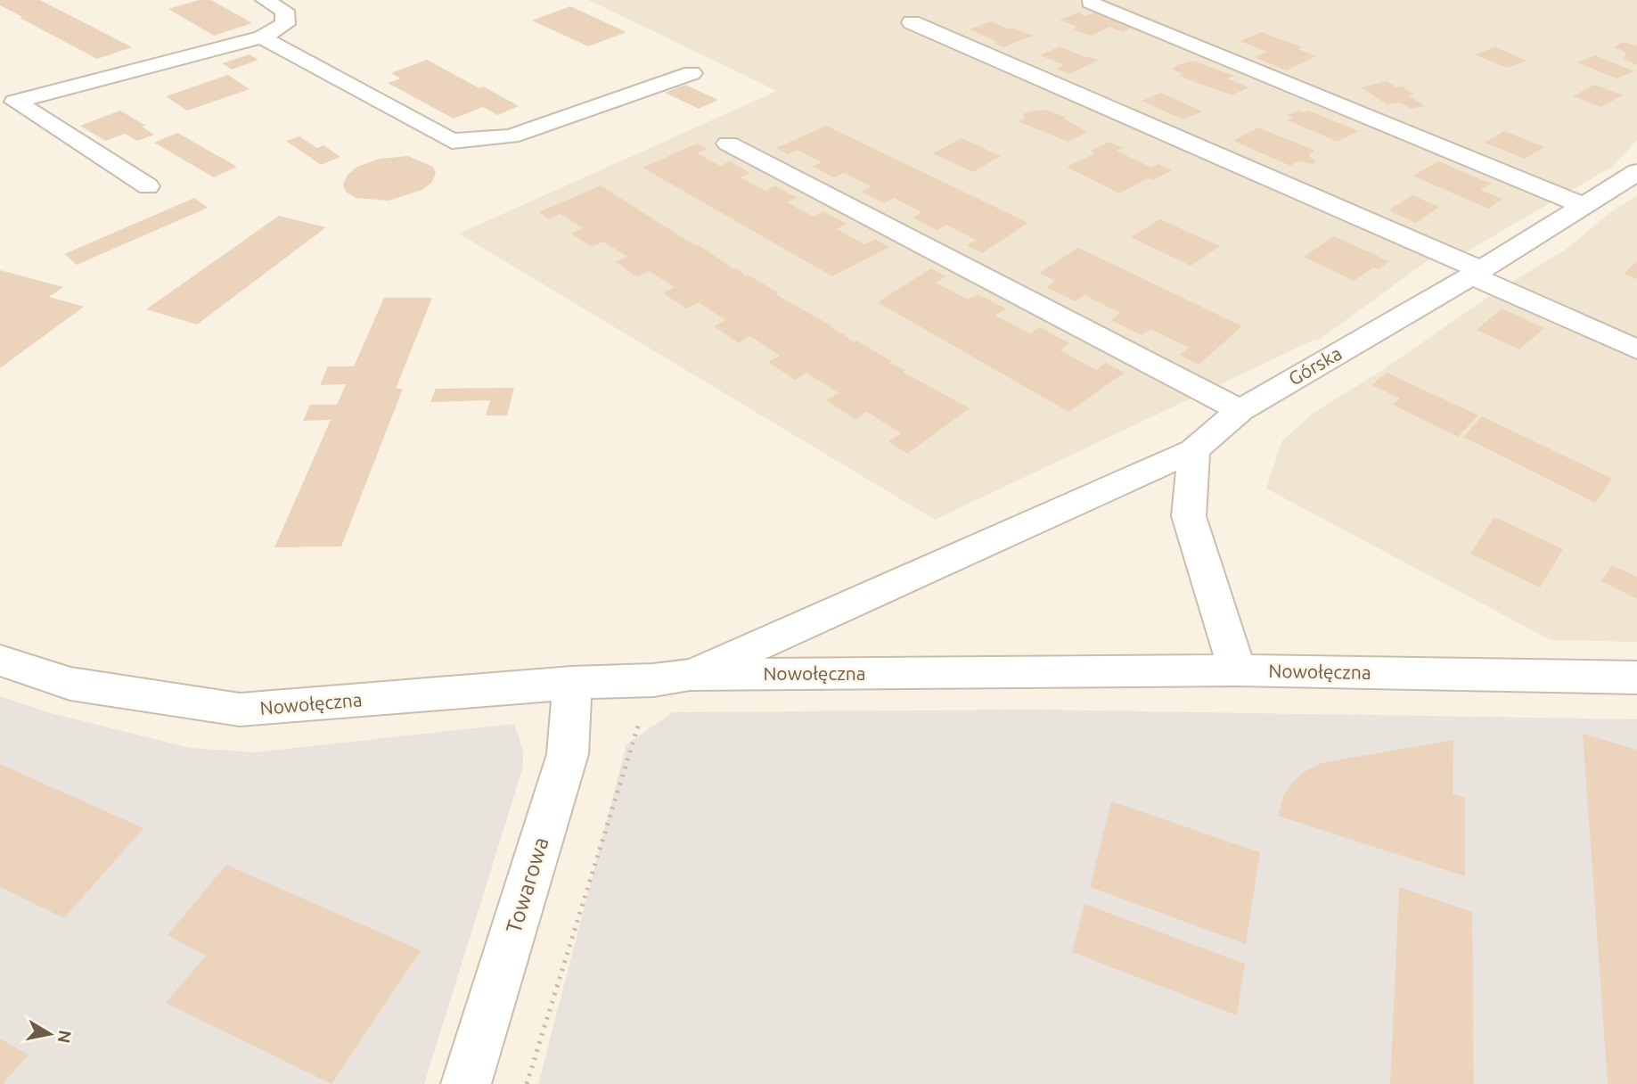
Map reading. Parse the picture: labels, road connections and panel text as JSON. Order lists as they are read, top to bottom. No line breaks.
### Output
{"streets":{"street":["Górska","Nowołęczna","Towarowa"]},"crossings":[["Górska","Nowołęczna"],["Nowołęczna","Towarowa"]],"north":"right"}
